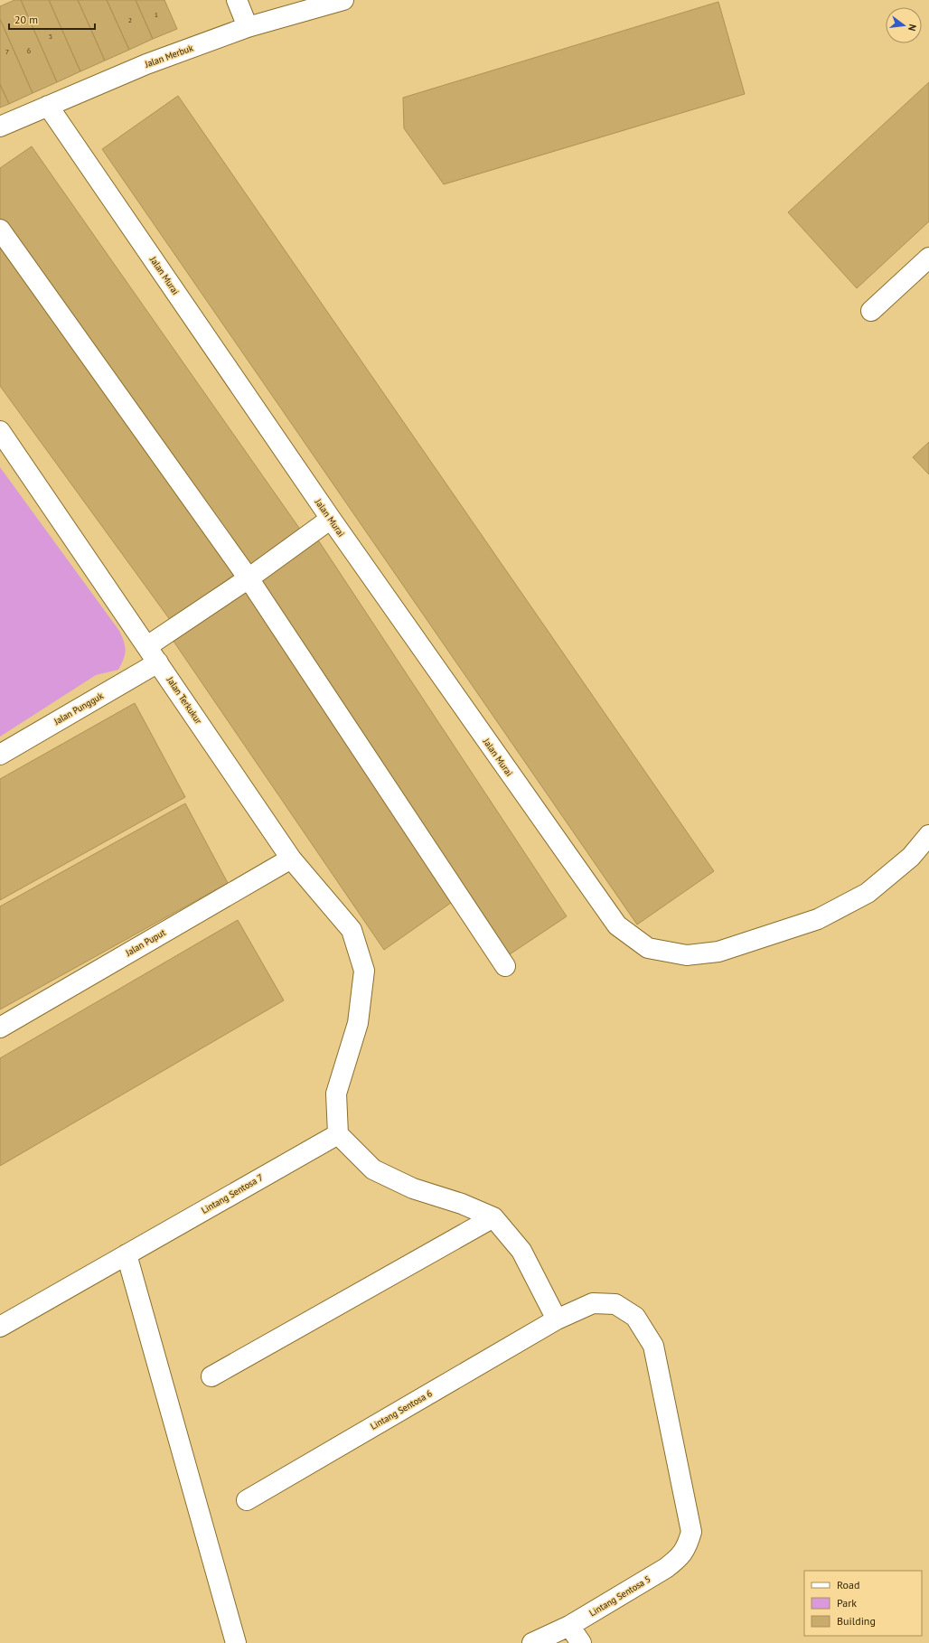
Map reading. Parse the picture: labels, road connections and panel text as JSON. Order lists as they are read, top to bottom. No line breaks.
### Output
{"streets":{"street":["Jalan Merbuk","Jalan Murai","Jalan Terkukur","Jalan Pungguk","Jalan Puput","Lintang Sentosa 7","Lintang Sentosa 6","Lintang Sentosa 5"]},"crossings":[["Jalan Merbuk","Jalan Murai"],["Jalan Terkukur","Jalan Pungguk"],["Jalan Terkukur","Jalan Puput"],["Jalan Terkukur","Lintang Sentosa 7"],["Lintang Sentosa 6","Lintang Sentosa 5"]],"house_numbers":["1","2","5","6","7"],"legend":["Road","Park","Building"],"scale_bar":"20 m","north":"right"}
